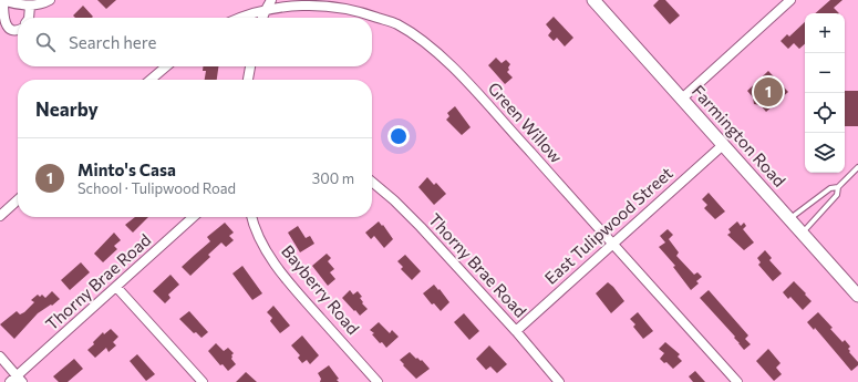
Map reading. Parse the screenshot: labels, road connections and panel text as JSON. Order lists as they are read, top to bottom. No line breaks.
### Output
{"streets":{"street":["Green Willow","Farmington Road","East Tulipwood Street","Thorny Brae Road","Bayberry Road"]},"crossings":[["Green Willow","East Tulipwood Street"],["Farmington Road","East Tulipwood Street"],["East Tulipwood Street","Thorny Brae Road"]],"page":{"map_buttons":["+","−"],"search":"Search here","pins":"1","heading":"Nearby","list":[{"mark":"1","name":"Minto's Casa","note":"School · Tulipwood Road","value":"300 m"}]}}
